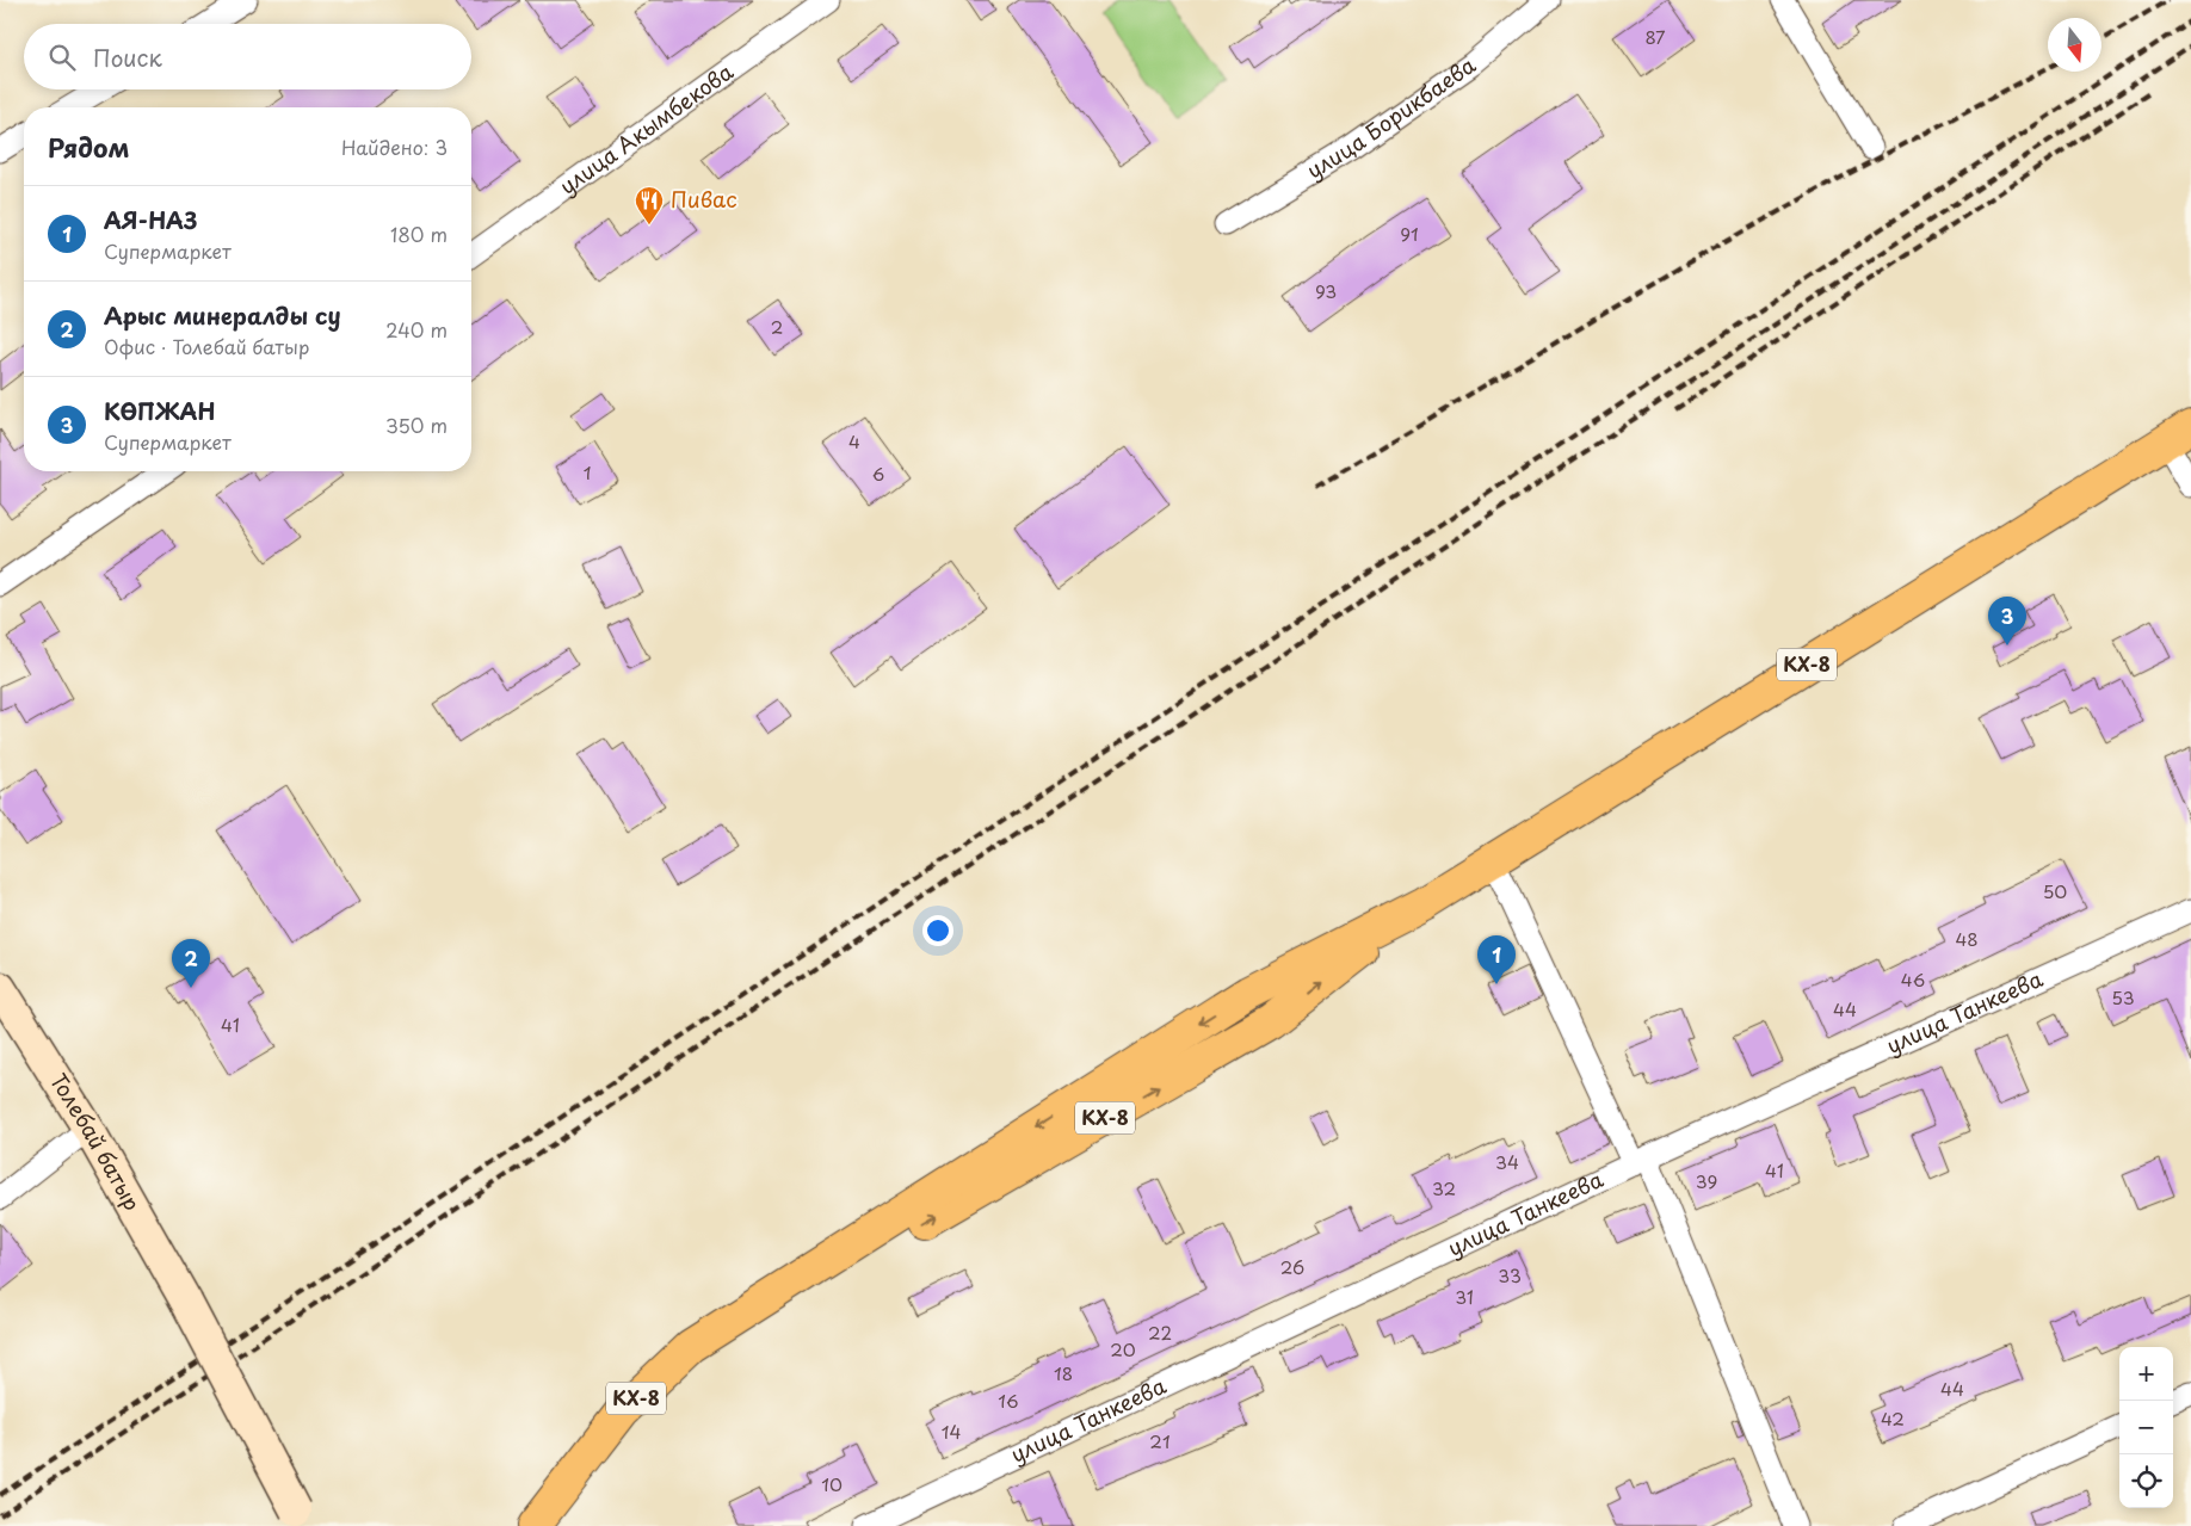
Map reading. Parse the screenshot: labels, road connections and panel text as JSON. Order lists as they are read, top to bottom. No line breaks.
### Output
{"streets":{"main road":["КХ-8","Толебай батыр"],"street":["улица Борикбаева","улица Акымбекова","улица Танкеева"]},"places":{"restaurant":["Пивас"]},"house_numbers":["87","91","93","2","4","1","6","50","48","46","53","44","41","34","41","39","32","26","33","31","22","20","18","44","16","42","14","21","10"],"north":"bottom","page":{"search":"Поиск","heading":["Рядом","Найдено: 3"],"list":[{"mark":"1","name":"АЯ-НАЗ","note":"Супермаркет","value":"180 m"},{"mark":"2","name":"Арыс минералды су","note":"Офис · Толебай батыр","value":"240 m"},{"mark":"3","name":"КӨПЖАН","note":"Супермаркет","value":"350 m"}],"pins":["3","1","2"],"map_buttons":["+","−"]}}
